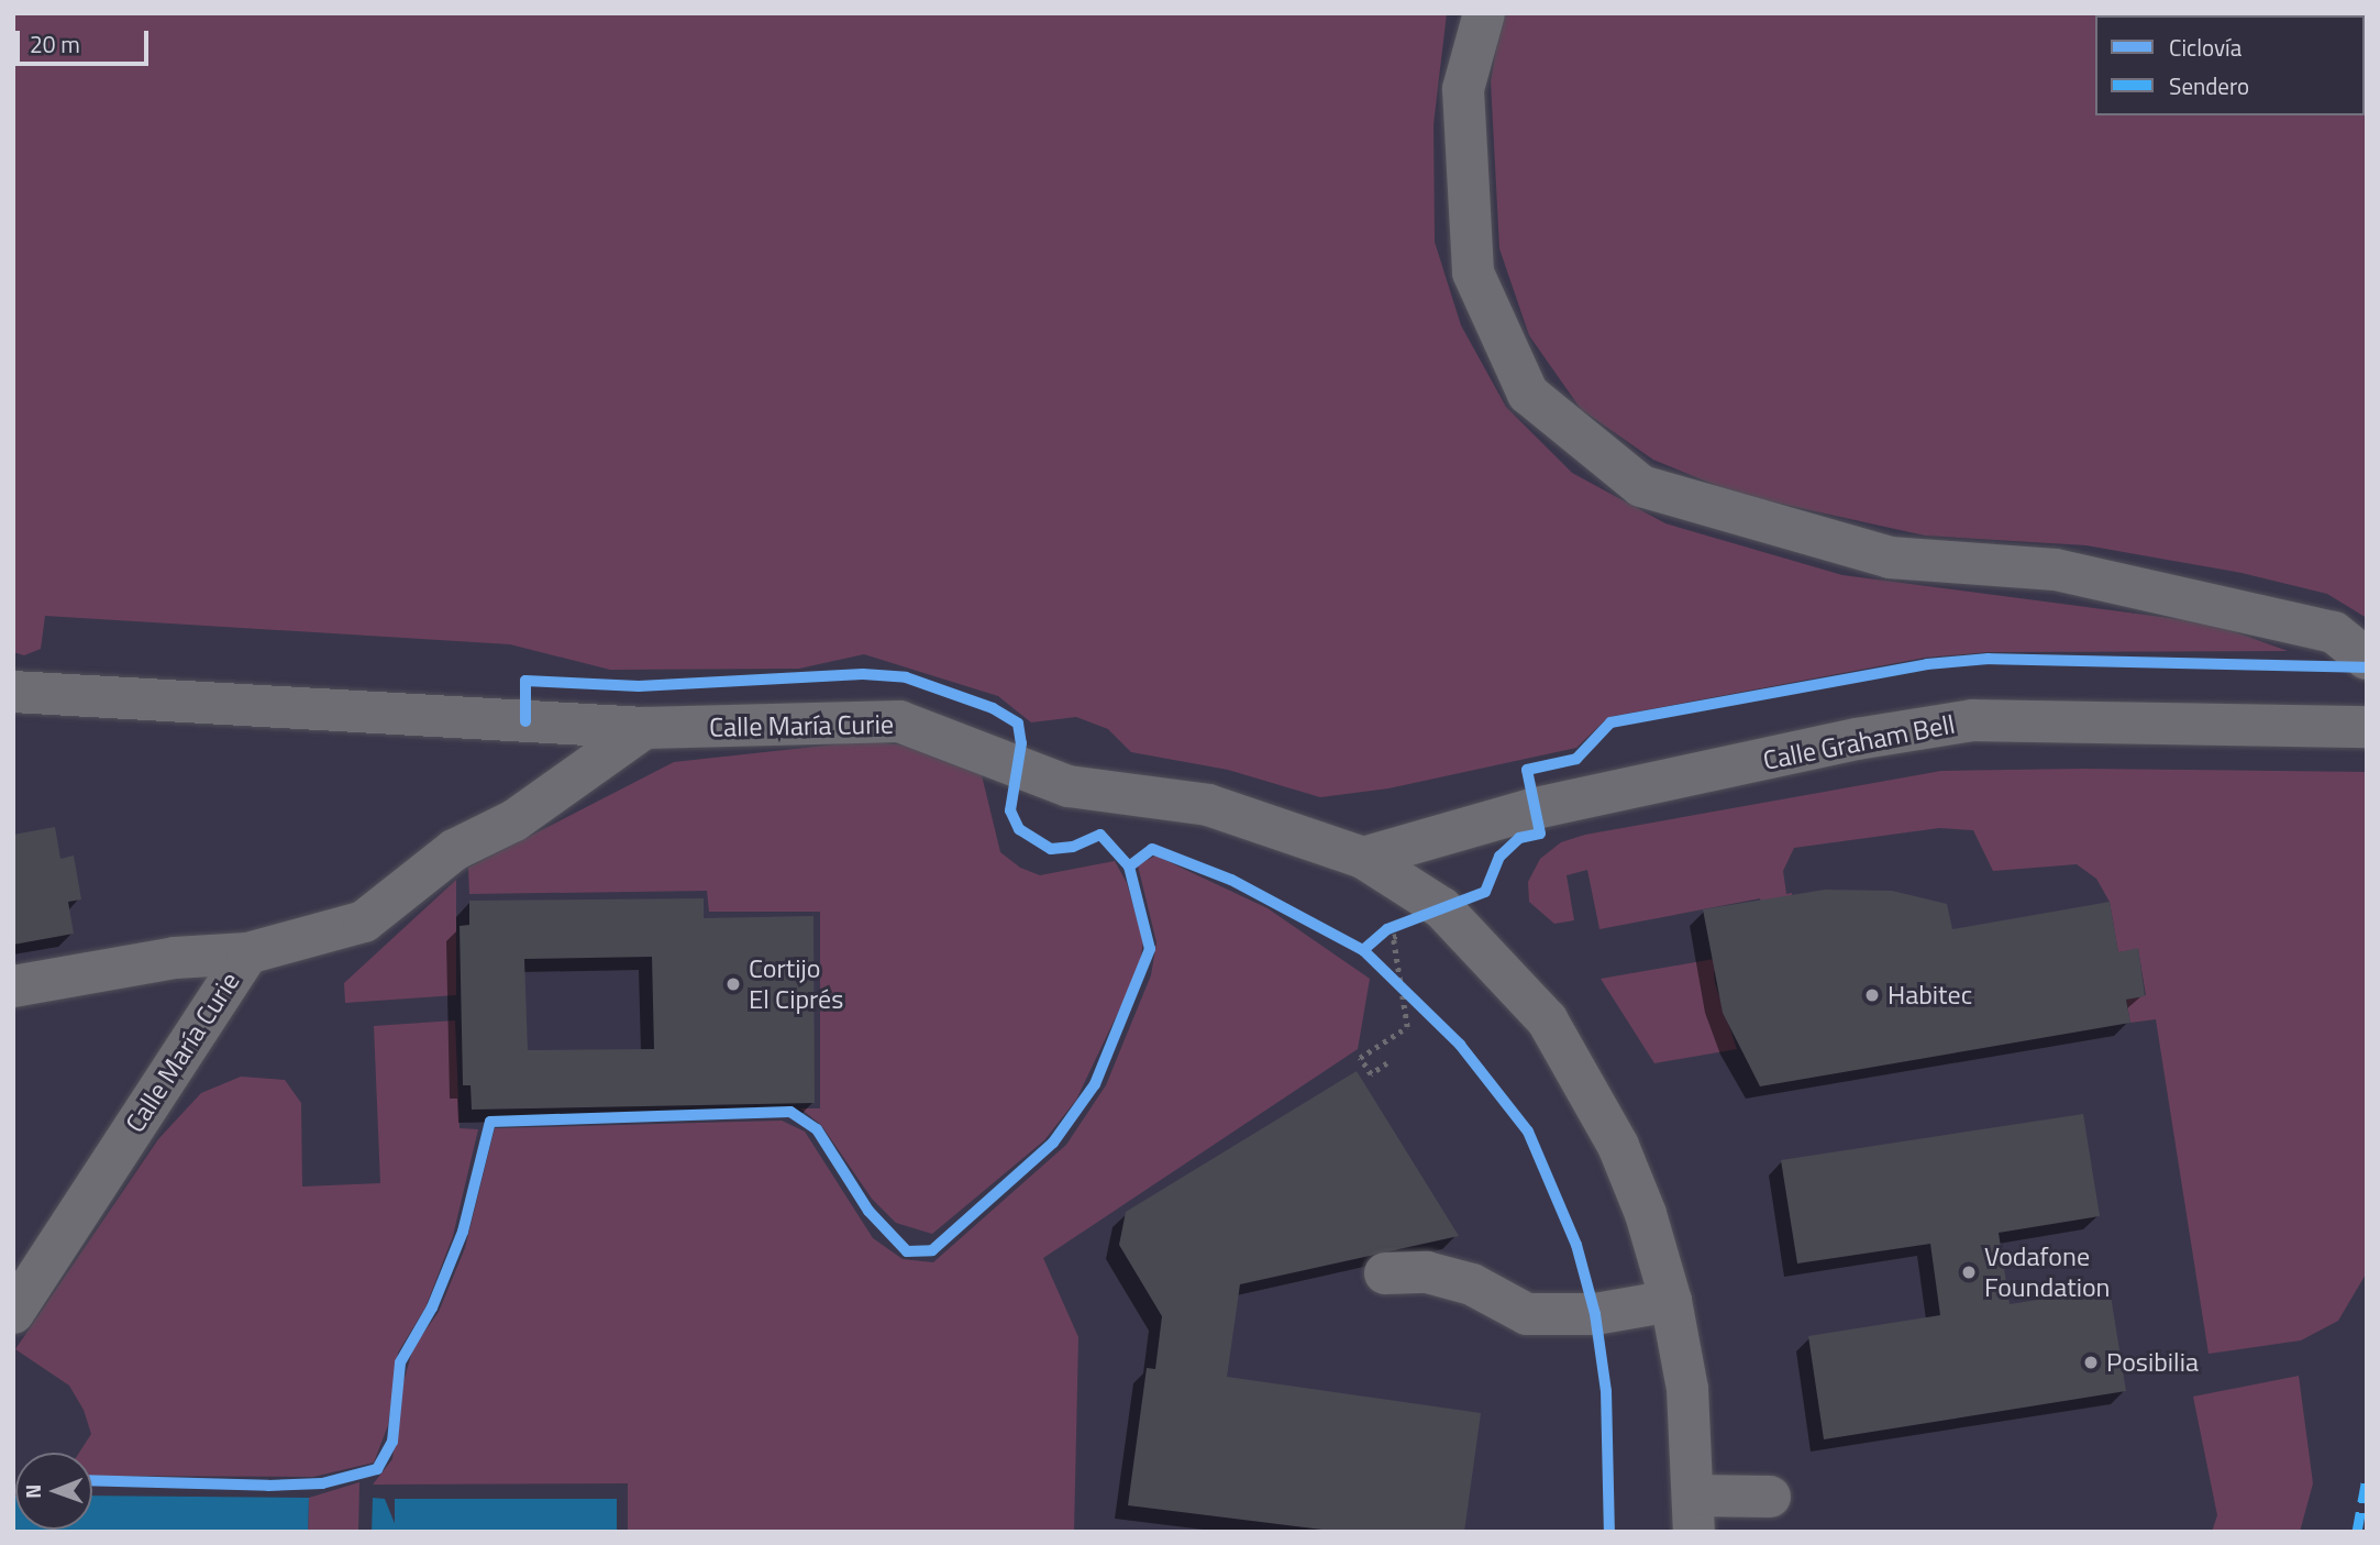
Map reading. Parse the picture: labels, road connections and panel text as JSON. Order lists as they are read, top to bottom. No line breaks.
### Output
{"streets":{"street":["Calle María Curie","Calle Graham Bell"]},"crossings":[["Calle María Curie","Calle Graham Bell"]],"places":["Cortijo El Ciprés","Habitec","Vodafone Foundation","Posibilia"],"legend":["Ciclovía","Sendero"],"scale_bar":"20 m","north":"left"}
